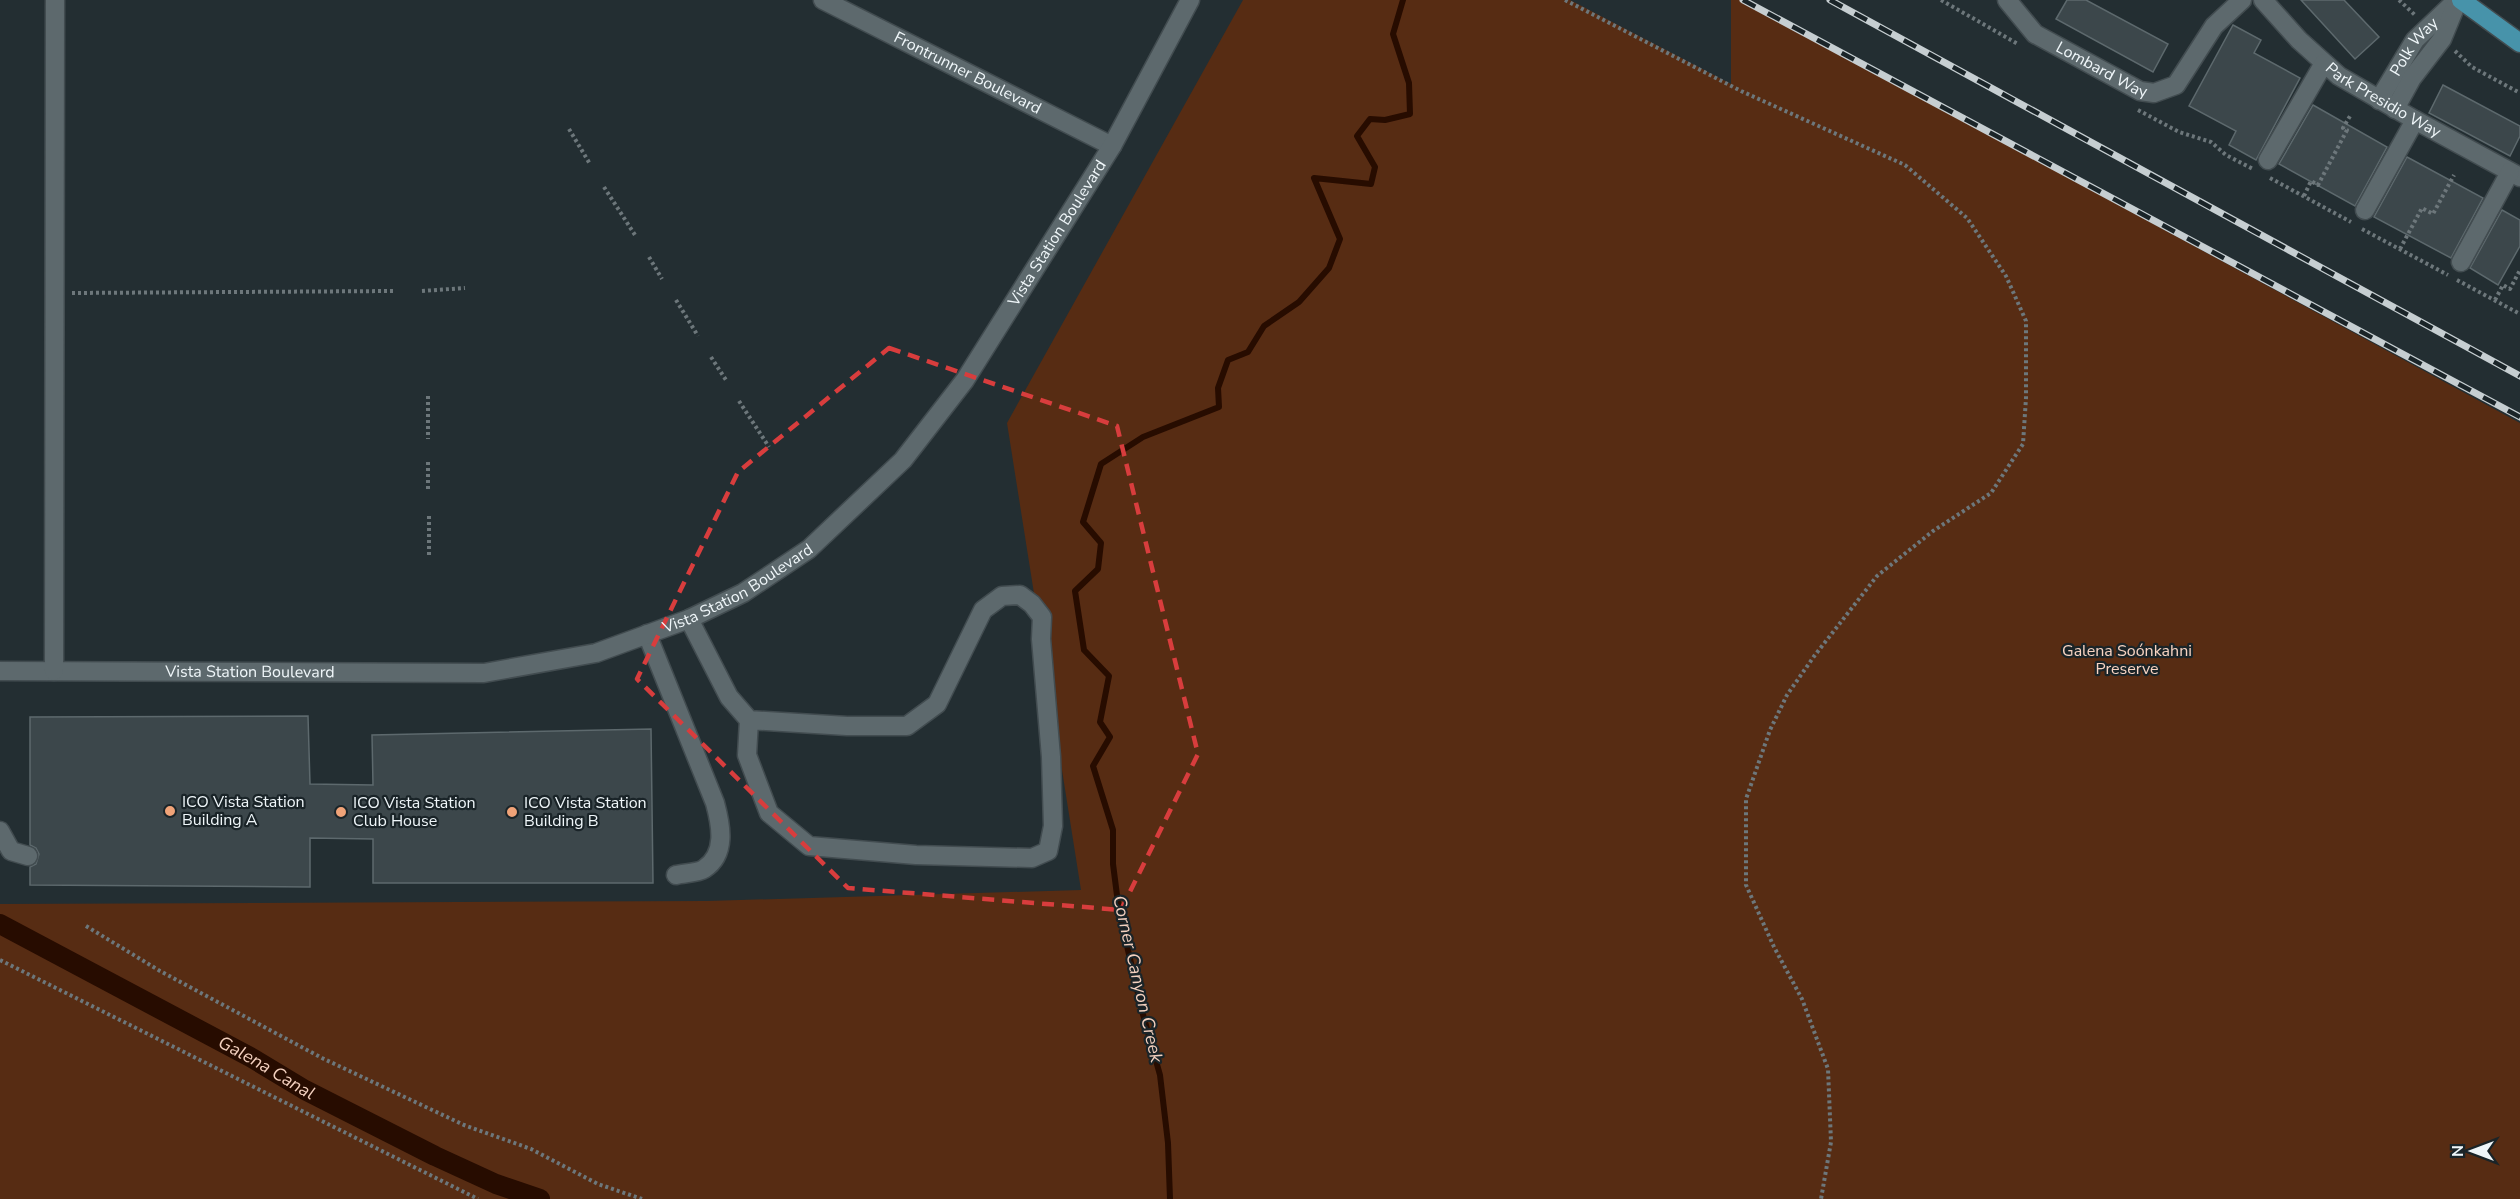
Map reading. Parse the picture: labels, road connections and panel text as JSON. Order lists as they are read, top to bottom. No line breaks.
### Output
{"streets":{"street":["Polk Way","Lombard Way","Frontrunner Boulevard","Park Presidio Way","Vista Station Boulevard"]},"crossings":[["Polk Way","Park Presidio Way"],["Frontrunner Boulevard","Vista Station Boulevard"]],"water":["Corner Canyon Creek","Galena Canal"],"parks":["Galena Soónkahni Preserve"],"places":["ICO Vista Station Building A","ICO Vista Station Club House","ICO Vista Station Building B"],"north":"left"}
